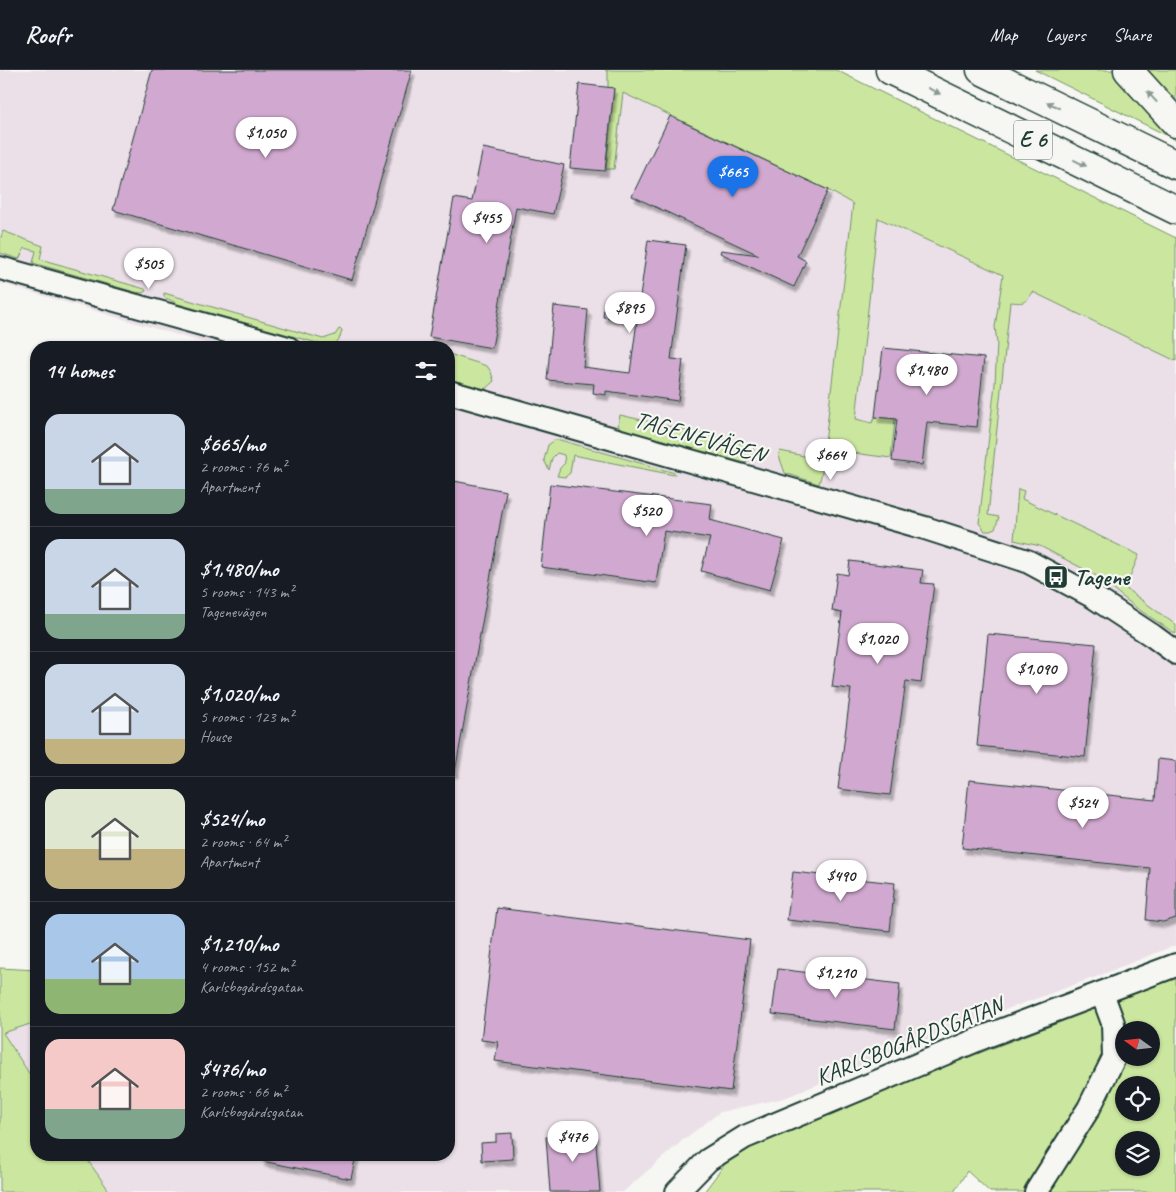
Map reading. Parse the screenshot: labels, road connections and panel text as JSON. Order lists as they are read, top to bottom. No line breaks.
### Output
{"streets":{"highway":["E 6"],"street":["TAGENEVÄGEN","KARLSBOGÅRDSGATAN"]},"places":{"bus stop":["Tagene"]},"north":"left","page":{"header":"Roofr","nav":["Map","Layers","Share"],"price":["$1,050","$665","$455","$505","$895","$1,480","$664","$520","$1,020","$1,090","$524","$490","$1,210","$476"],"heading":"14 homes","list":[{"name":"$665/mo","note":"2 rooms · 76 m² · Apartment"},{"name":"$1,480/mo","note":"5 rooms · 143 m² · Tagenevägen"},{"name":"$1,020/mo","note":"5 rooms · 123 m² · House"},{"name":"$524/mo","note":"2 rooms · 64 m² · Apartment"},{"name":"$1,210/mo","note":"4 rooms · 152 m² · Karlsbogårdsgatan"},{"name":"$476/mo","note":"2 rooms · 66 m² · Karlsbogårdsgatan"}]}}
